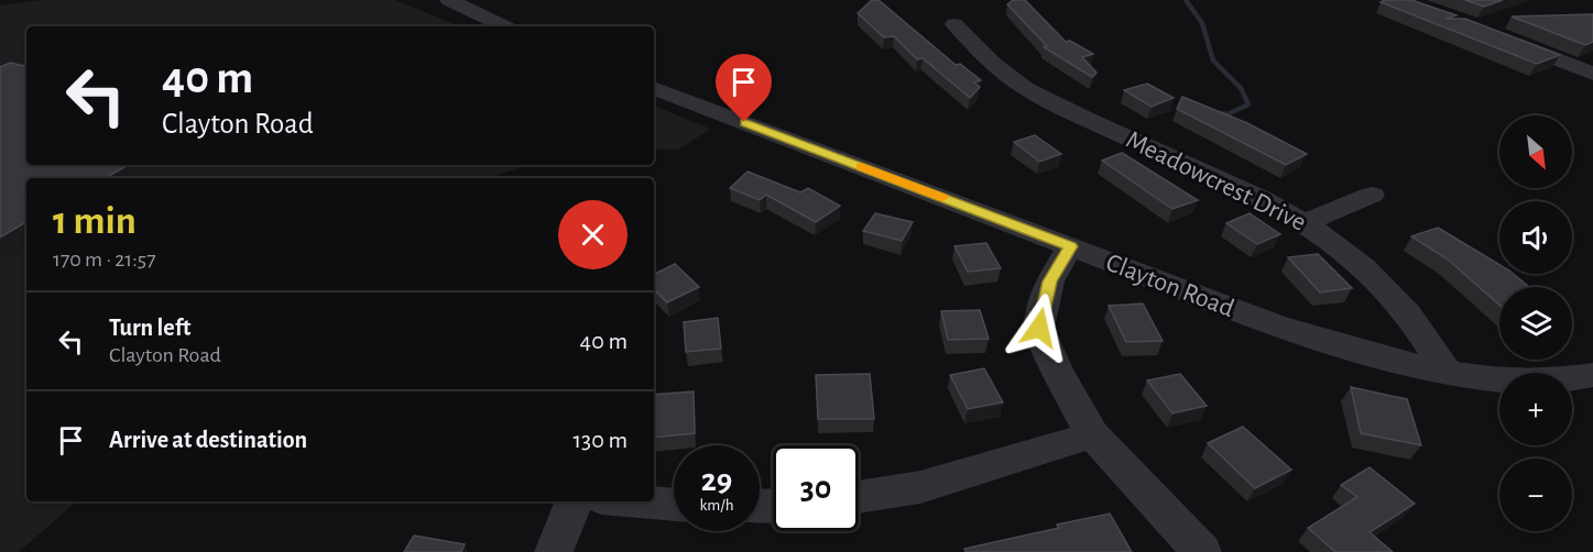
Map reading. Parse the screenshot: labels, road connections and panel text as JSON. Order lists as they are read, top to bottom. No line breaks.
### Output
{"streets":{"street":["Meadowcrest Drive","Clayton Road"]},"crossings":[["Meadowcrest Drive","Clayton Road"]],"north":"bottom right","page":{"turn":["40 m","Clayton Road"],"map_buttons":["+","−"],"heading":["1 min","170 m · 21:57"],"list":[{"name":"Turn left","note":"Clayton Road","value":"40 m"},{"name":"Arrive at destination","value":"130 m"}],"speed":"29 km/h","limit":"30"}}
